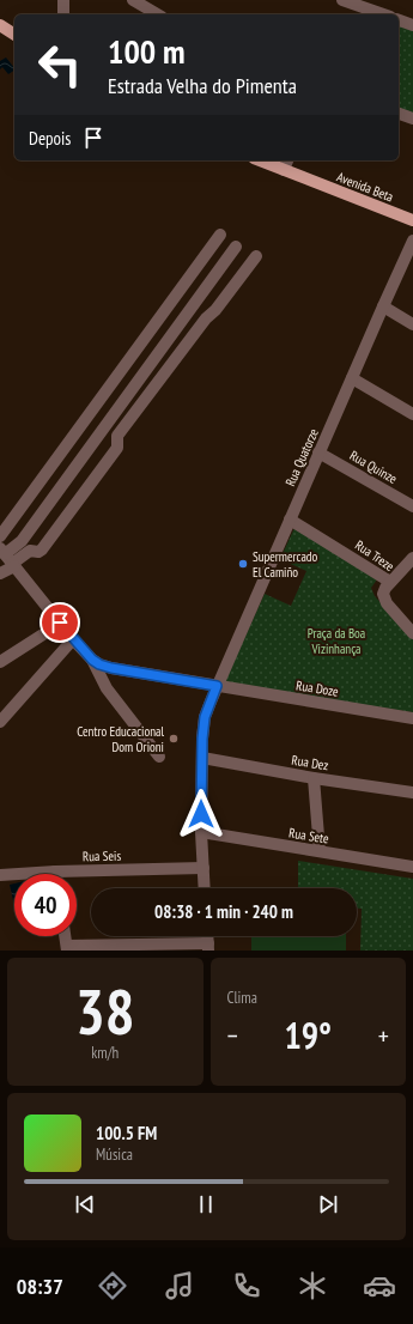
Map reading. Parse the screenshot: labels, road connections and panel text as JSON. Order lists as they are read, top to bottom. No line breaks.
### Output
{"streets":{"main road":["Avenida Beta"],"street":["Rua Quatorze","Rua Quinze","Rua Treze","Rua Doze","Rua Dez","Rua Sete","Rua Seis"]},"crossings":[["Rua Quatorze","Rua Quinze"],["Rua Quatorze","Rua Treze"],["Rua Quatorze","Rua Doze"],["Rua Quatorze","Rua Dez"],["Rua Quatorze","Rua Sete"],["Rua Quatorze","Rua Seis"]],"parks":["Praça da Boa Vizinhança"],"places":["Supermercado El Camiño","Centro Educacional Dom Orioni"],"page":{"turn":["100 m","Estrada Velha do Pimenta"],"then":"Depois","limit":"40","trip":"08:38 · 1 min · 240 m","tile":[["38","km/h"],"Clima"],"heat":["−","19°","+"],"song":["100.5 FM","Música"],"tabs":"08:37"}}
